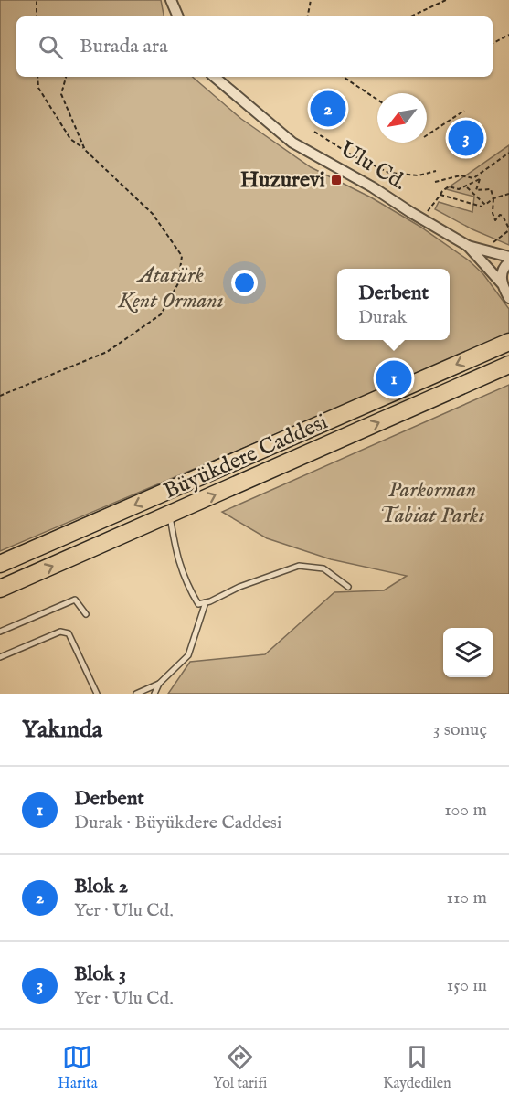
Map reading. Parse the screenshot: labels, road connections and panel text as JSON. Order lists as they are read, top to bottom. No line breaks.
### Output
{"streets":{"main road":["Büyükdere Caddesi"],"street":["Ulu Cd."]},"parks":["Atatürk Kent Ormanı","Parkorman Tabiat Parkı"],"places":{"transit":["Huzurevi"]},"north":"bottom left","page":{"search":"Burada ara","pins":["2","3","1"],"popup":["Derbent","Durak"],"heading":["Yakında","3 sonuç"],"list":[{"mark":"1","name":"Derbent","note":"Durak · Büyükdere Caddesi","value":"100 m"},{"mark":"2","name":"Blok 2","note":"Yer · Ulu Cd.","value":"110 m"},{"mark":"3","name":"Blok 3","note":"Yer · Ulu Cd.","value":"150 m"}],"nav":["Harita","Yol tarifi","Kaydedilen"]}}
